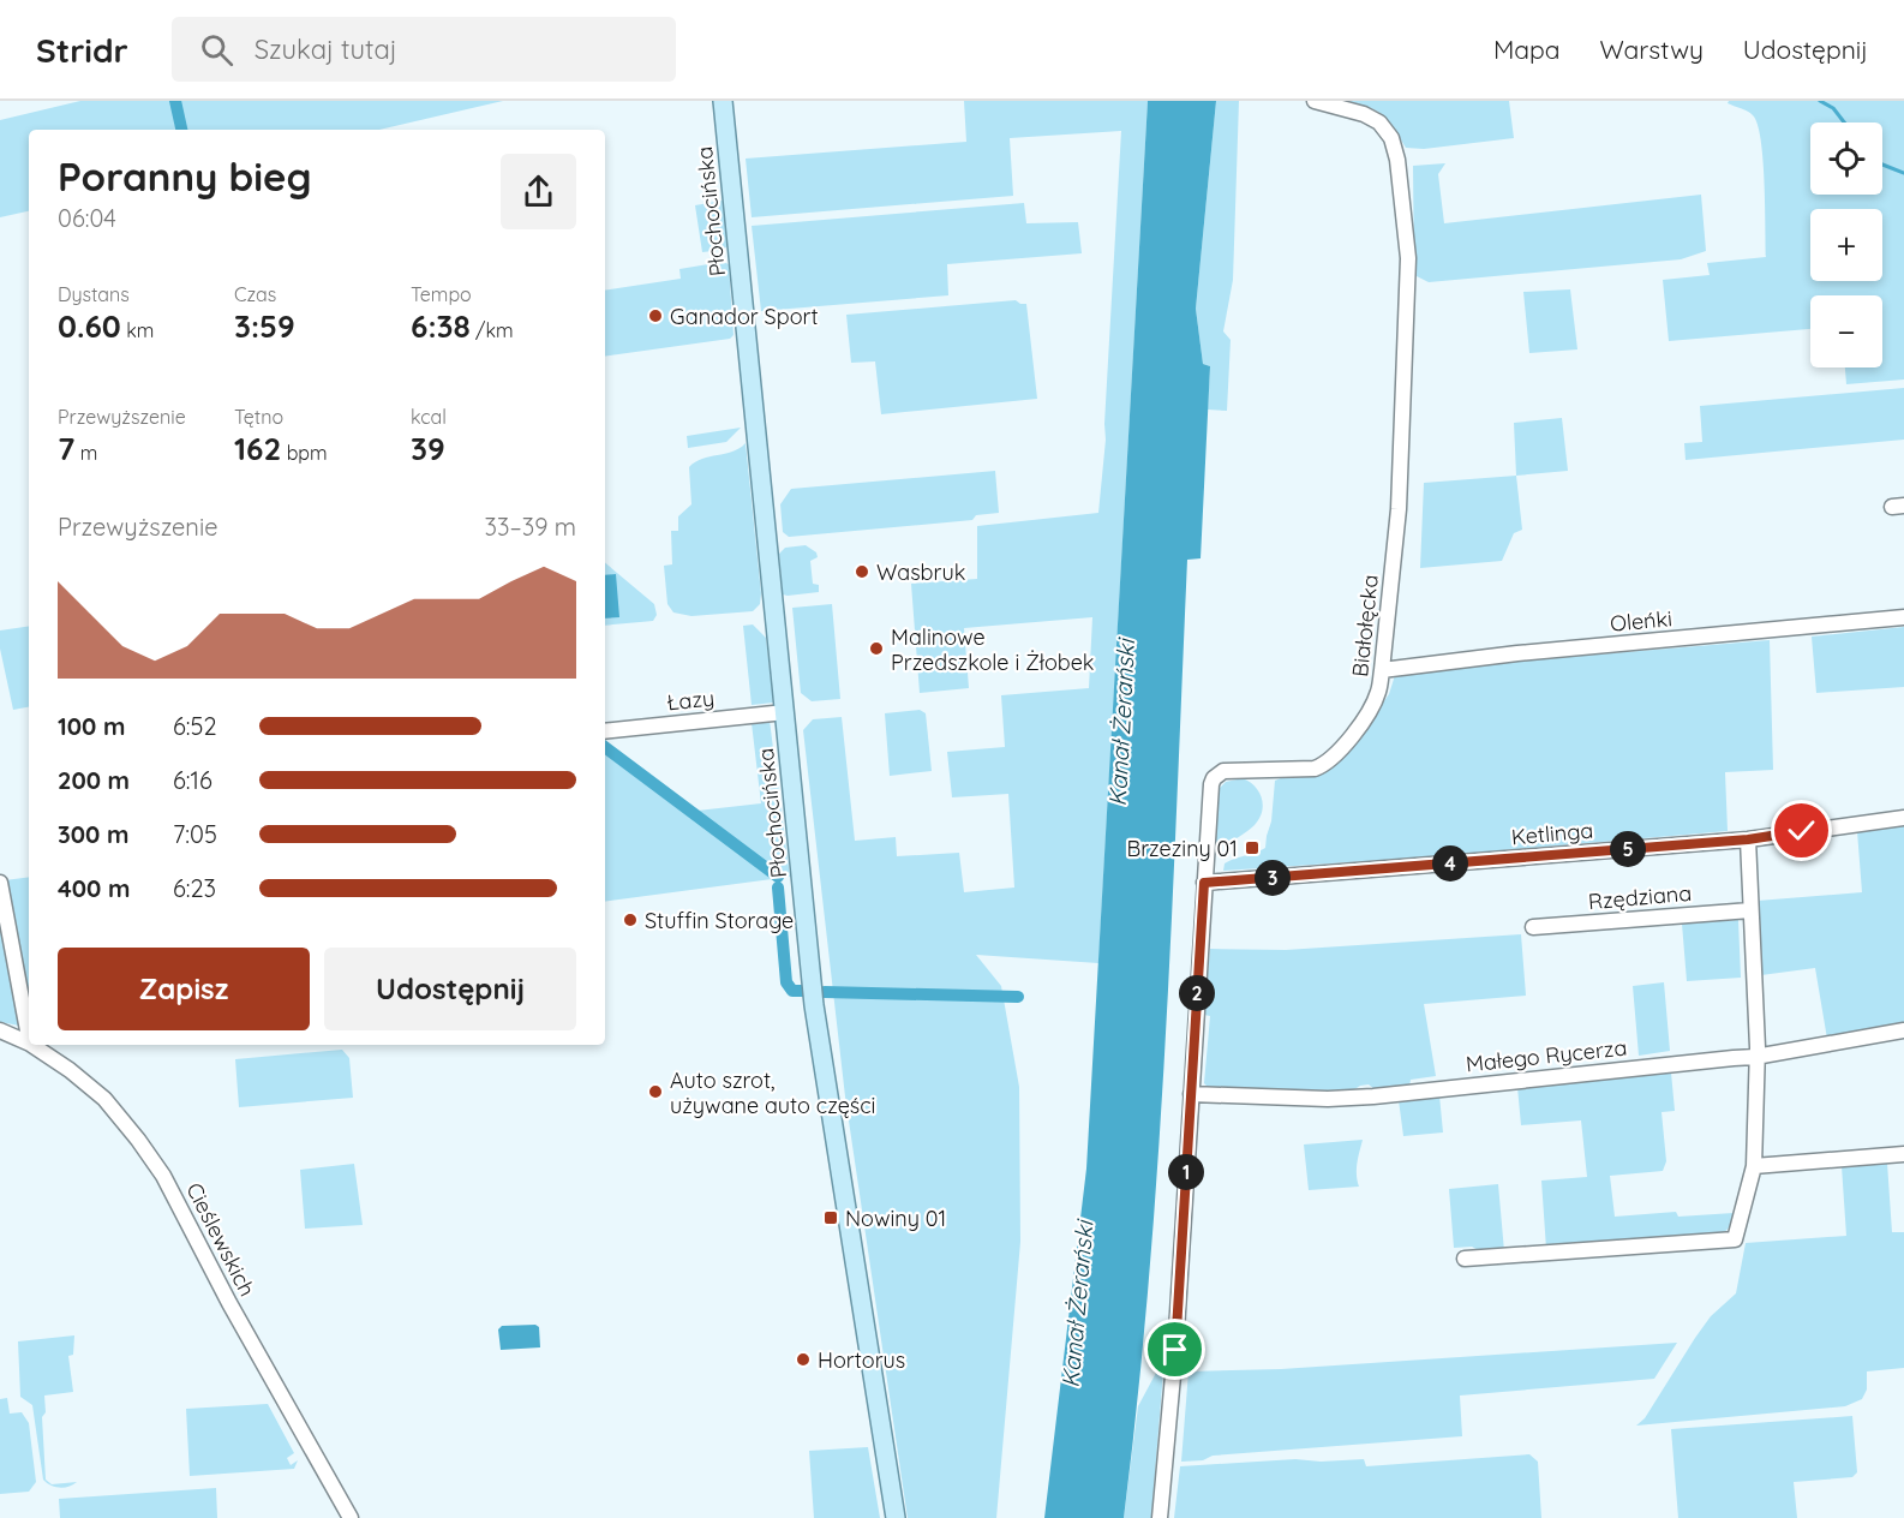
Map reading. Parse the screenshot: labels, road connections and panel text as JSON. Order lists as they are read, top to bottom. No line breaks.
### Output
{"streets":{"main road":["Płochocińska"],"street":["Oleńki","Białołęcka","Łazy","Ketlinga","Rzędziana","Małego Rycerza","Cieślewskich"]},"crossings":[["Płochocińska","Łazy"],["Oleńki","Białołęcka"],["Białołęcka","Ketlinga"],["Białołęcka","Małego Rycerza"]],"water":["Kanał Żerański"],"places":{"other":["Ganador Sport","Wasbruk","Malinowe Przedszkole i Żłobek","Stuffin Storage","Auto szrot, używane auto części","Hortorus"],"transit":["Brzeziny 01","Nowiny 01"]},"page":{"header":"Stridr","search":"Szukaj tutaj","nav":["Mapa","Warstwy","Udostępnij"],"map_buttons":["+","−"],"heading":["Poranny bieg","06:04"],"stats":[["Dystans","0.60 km"],["Czas","3:59"],["Tempo","6:38 /km"],["Przewyższenie","7 m"],["Tętno","162 bpm"],["kcal","39"]],"chart":["Przewyższenie","33–39 m"],"list":[{"name":"100 m","note":"6:52"},{"name":"200 m","note":"6:16"},{"name":"300 m","note":"7:05"},{"name":"400 m","note":"6:23"}],"pins":["5","4","3","2","1"],"buttons":["Zapisz","Udostępnij"]}}
